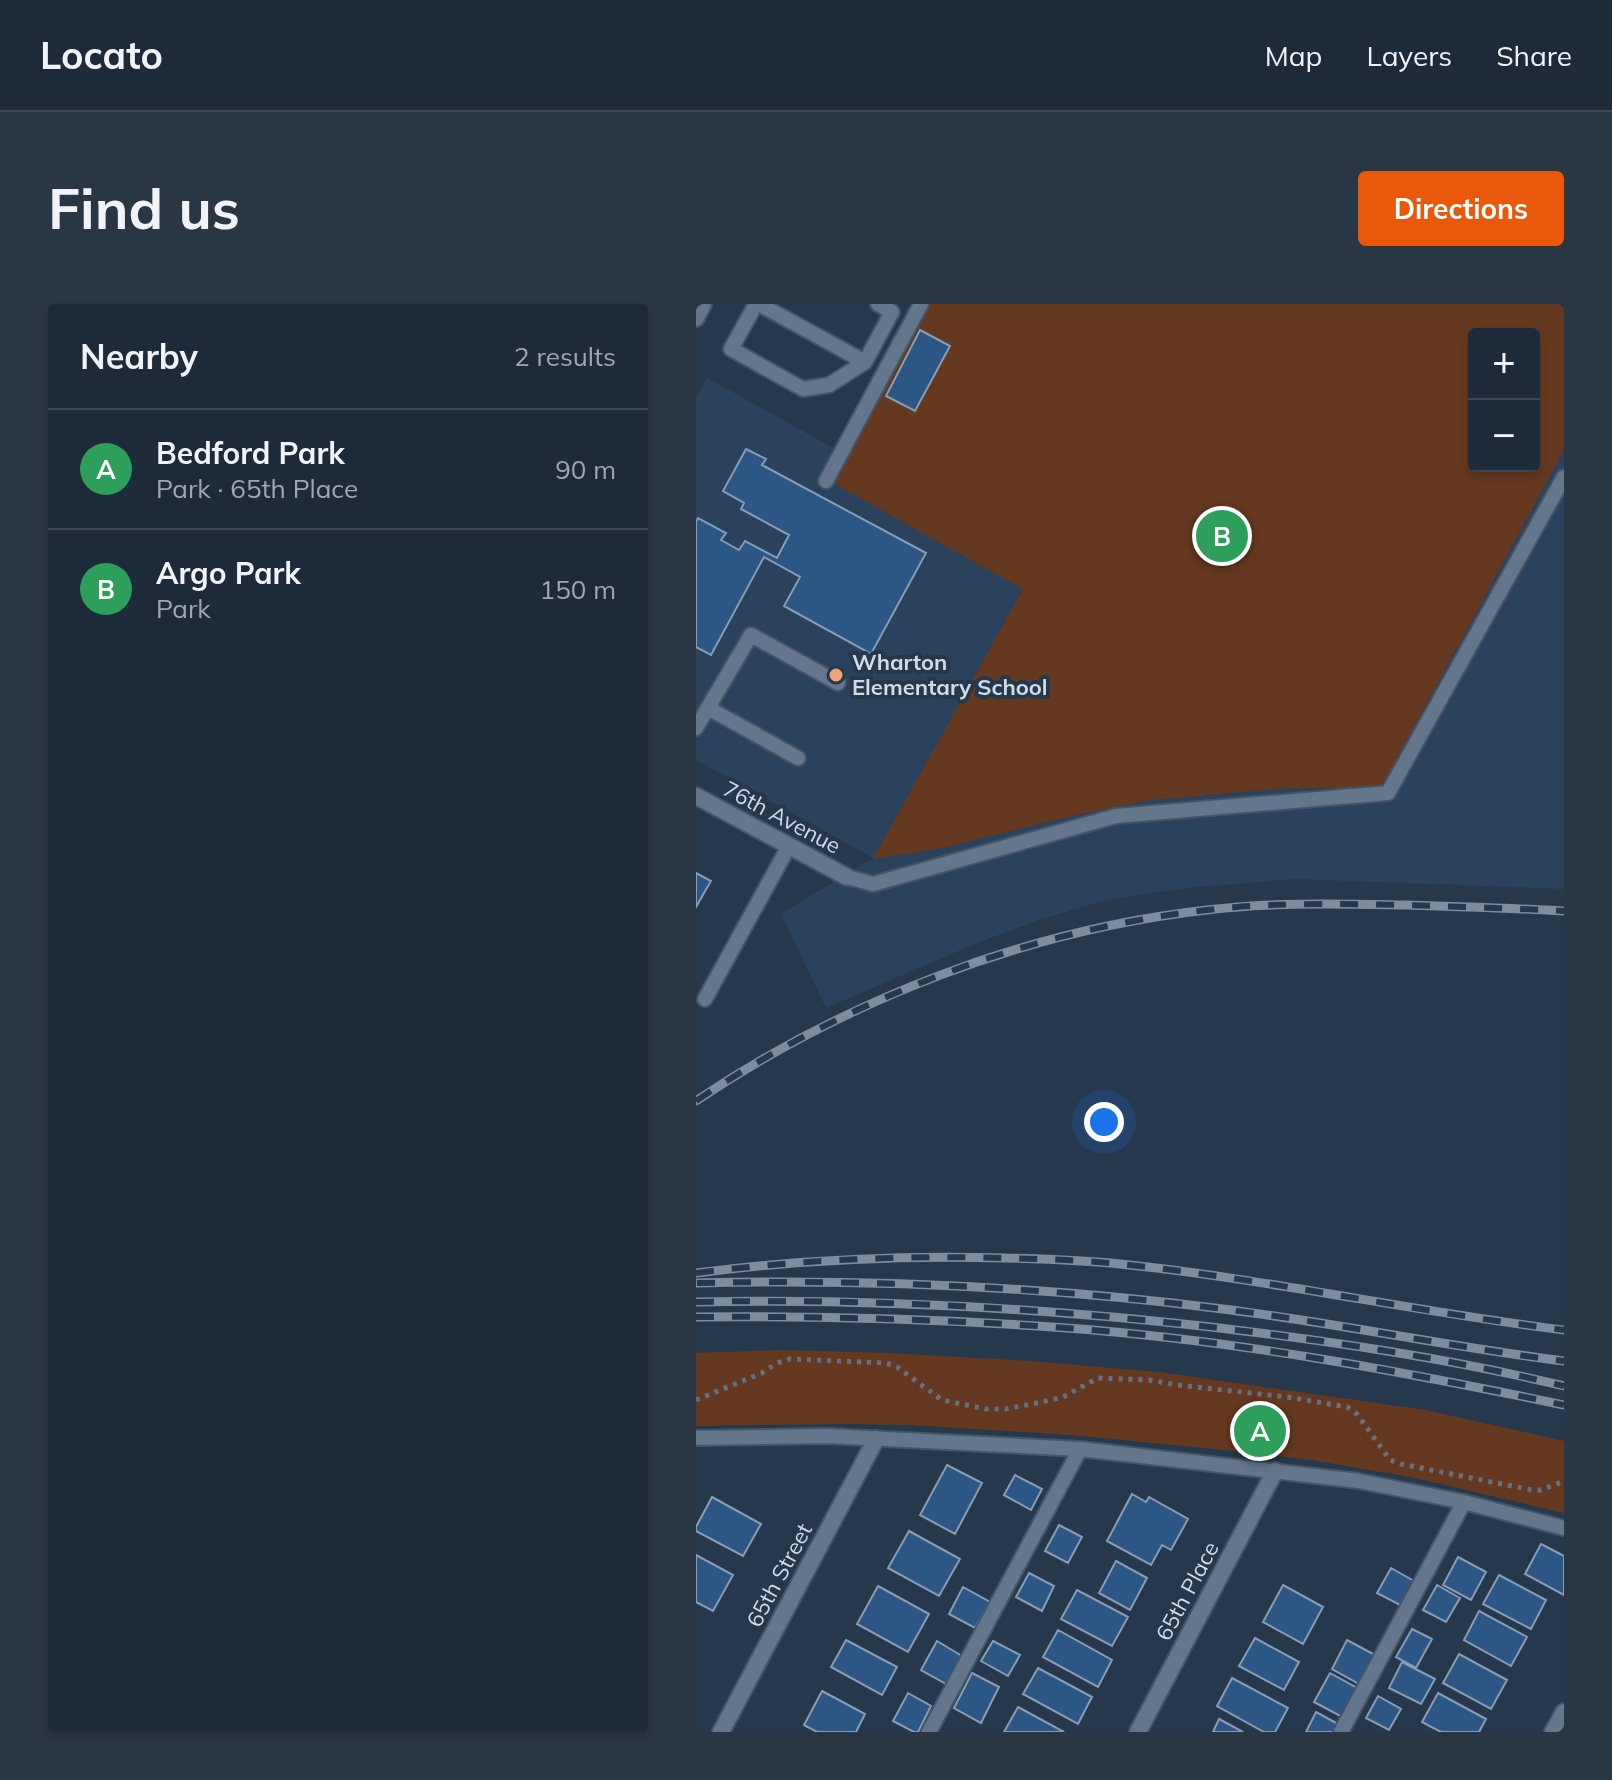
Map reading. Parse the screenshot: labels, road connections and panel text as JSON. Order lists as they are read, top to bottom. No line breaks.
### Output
{"streets":{"street":["76th Avenue","65th Street","65th Place"]},"places":["Wharton Elementary School"],"page":{"header":"Locato","nav":["Map","Layers","Share"],"buttons":"Directions","title":"Find us","heading":["Nearby","2 results"],"map_buttons":["+","−"],"list":[{"mark":"A","name":"Bedford Park","note":"Park · 65th Place","value":"90 m"},{"mark":"B","name":"Argo Park","note":"Park","value":"150 m"}],"pins":["B","A"]}}
